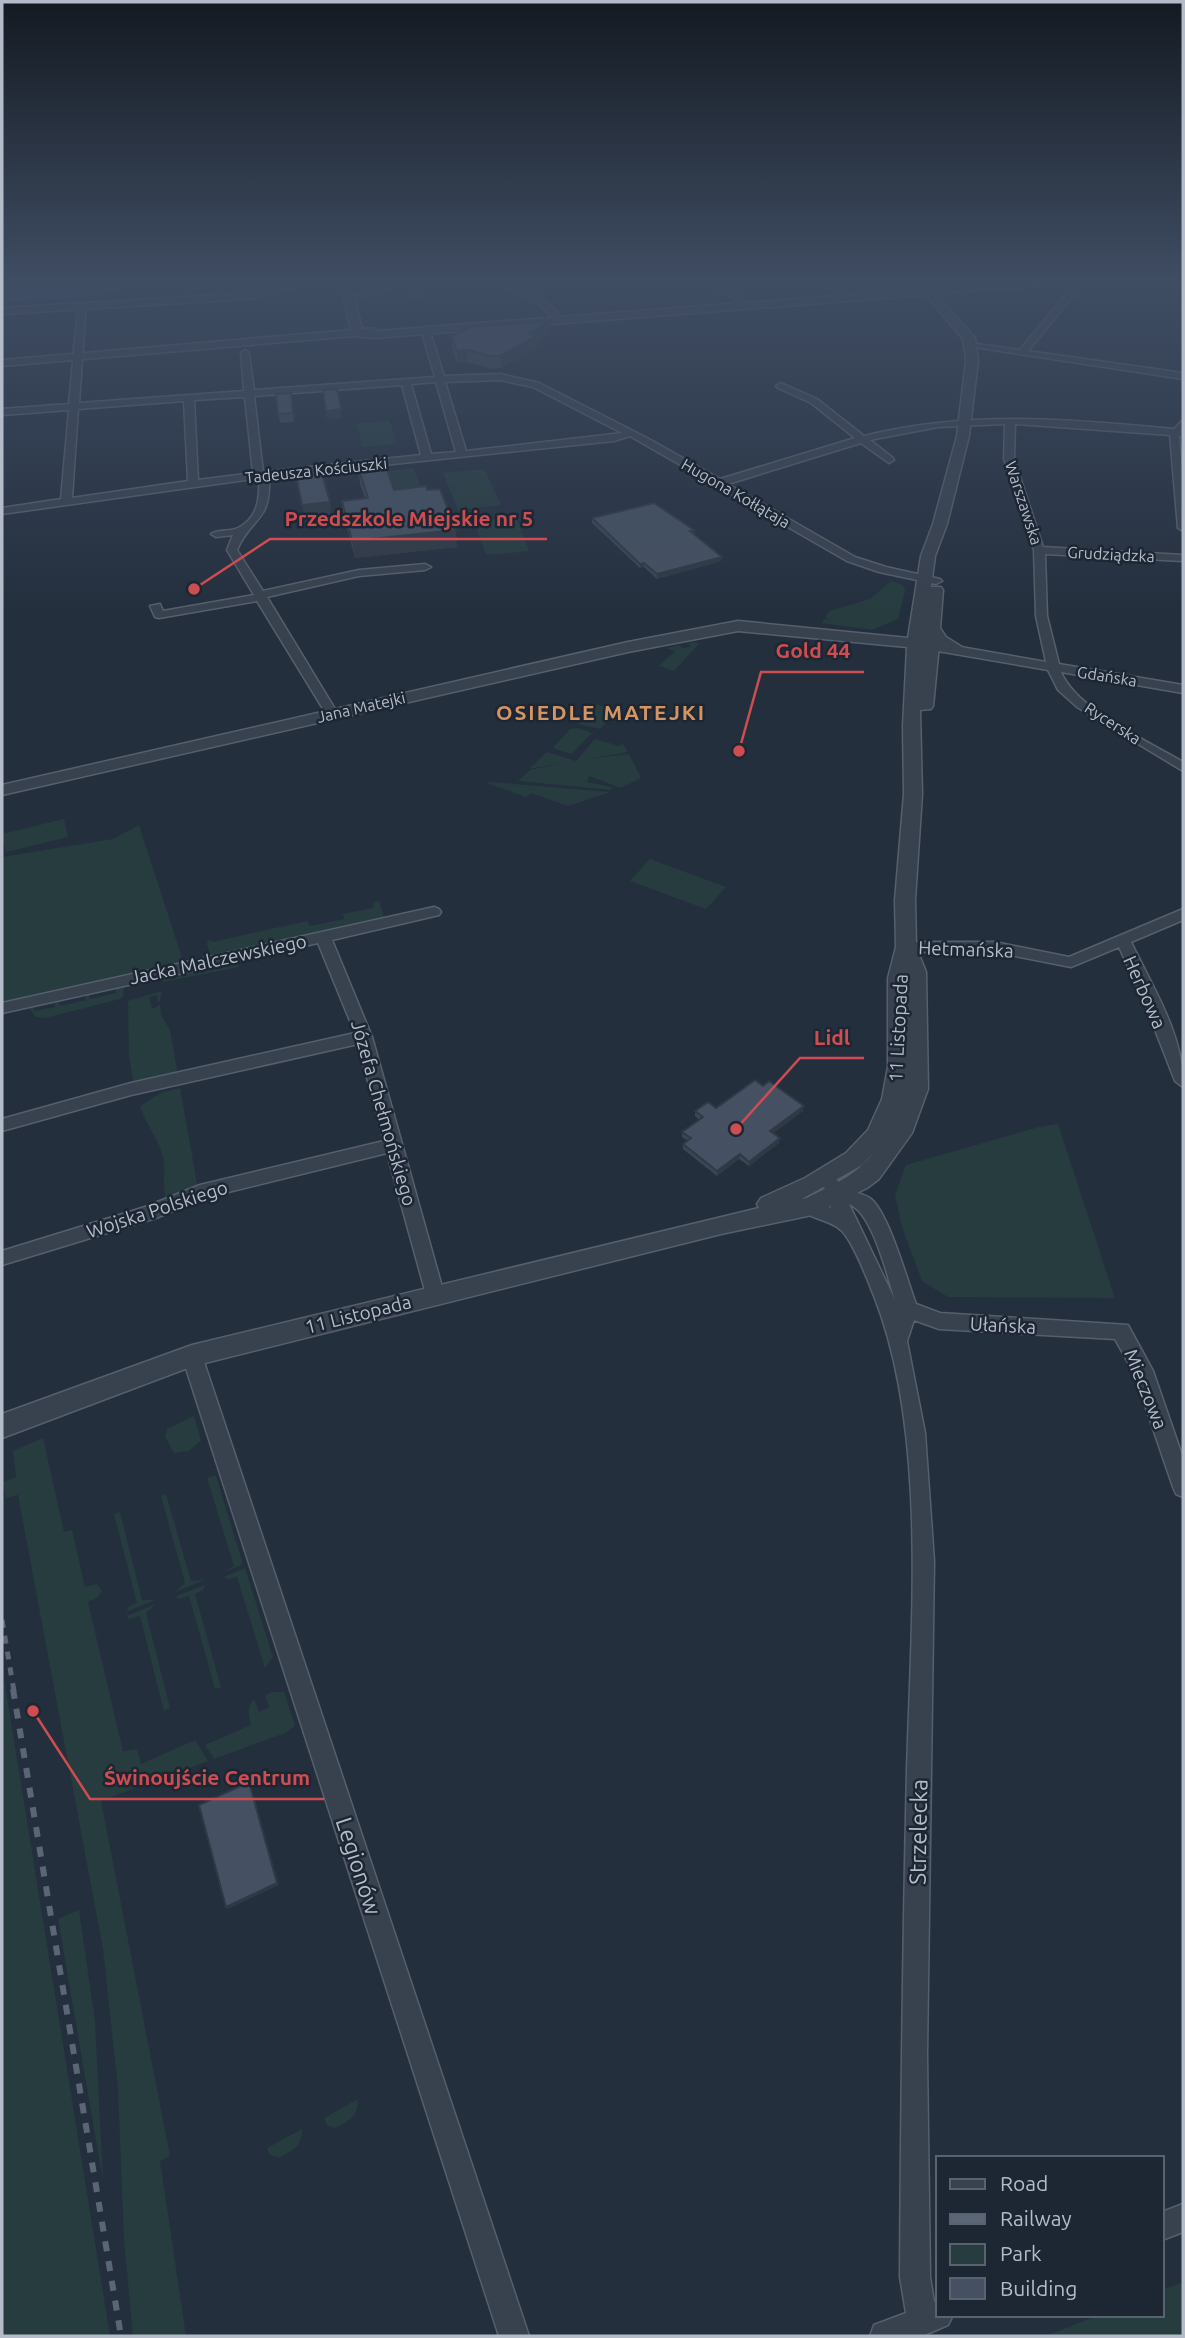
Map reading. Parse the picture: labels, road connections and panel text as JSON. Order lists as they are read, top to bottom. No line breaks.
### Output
{"streets":{"street":["Tadeusza Kościuszki","Hugona Kołłątaja","Warszawska","Grudziądzka","Gdańska","Jana Matejki","Rycerska","Hetmańska","Jacka Malczewskiego","Herbowa","11 Listopada","Józefa Chełmońskiego","Wojska Polskiego","Ułańska","Mieczowa","Strzelecka","Legionów"]},"crossings":[["Tadeusza Kościuszki","Hugona Kołłątaja"],["Hugona Kołłątaja","11 Listopada"],["Warszawska","Grudziądzka"],["Warszawska","Gdańska"],["Warszawska","Rycerska"],["Gdańska","Rycerska"],["Jana Matejki","11 Listopada"],["Hetmańska","Herbowa"],["Hetmańska","11 Listopada"],["Jacka Malczewskiego","Józefa Chełmońskiego"],["11 Listopada","Józefa Chełmońskiego"],["11 Listopada","Strzelecka"],["11 Listopada","Legionów"],["Józefa Chełmońskiego","Wojska Polskiego"],["Ułańska","Mieczowa"],["Ułańska","Strzelecka"]],"districts":["OSIEDLE MATEJKI"],"places":["Przedszkole Miejskie nr 5","Gold 44","Lidl","Świnoujście Centrum"],"legend":["Road","Railway","Park","Building"]}
